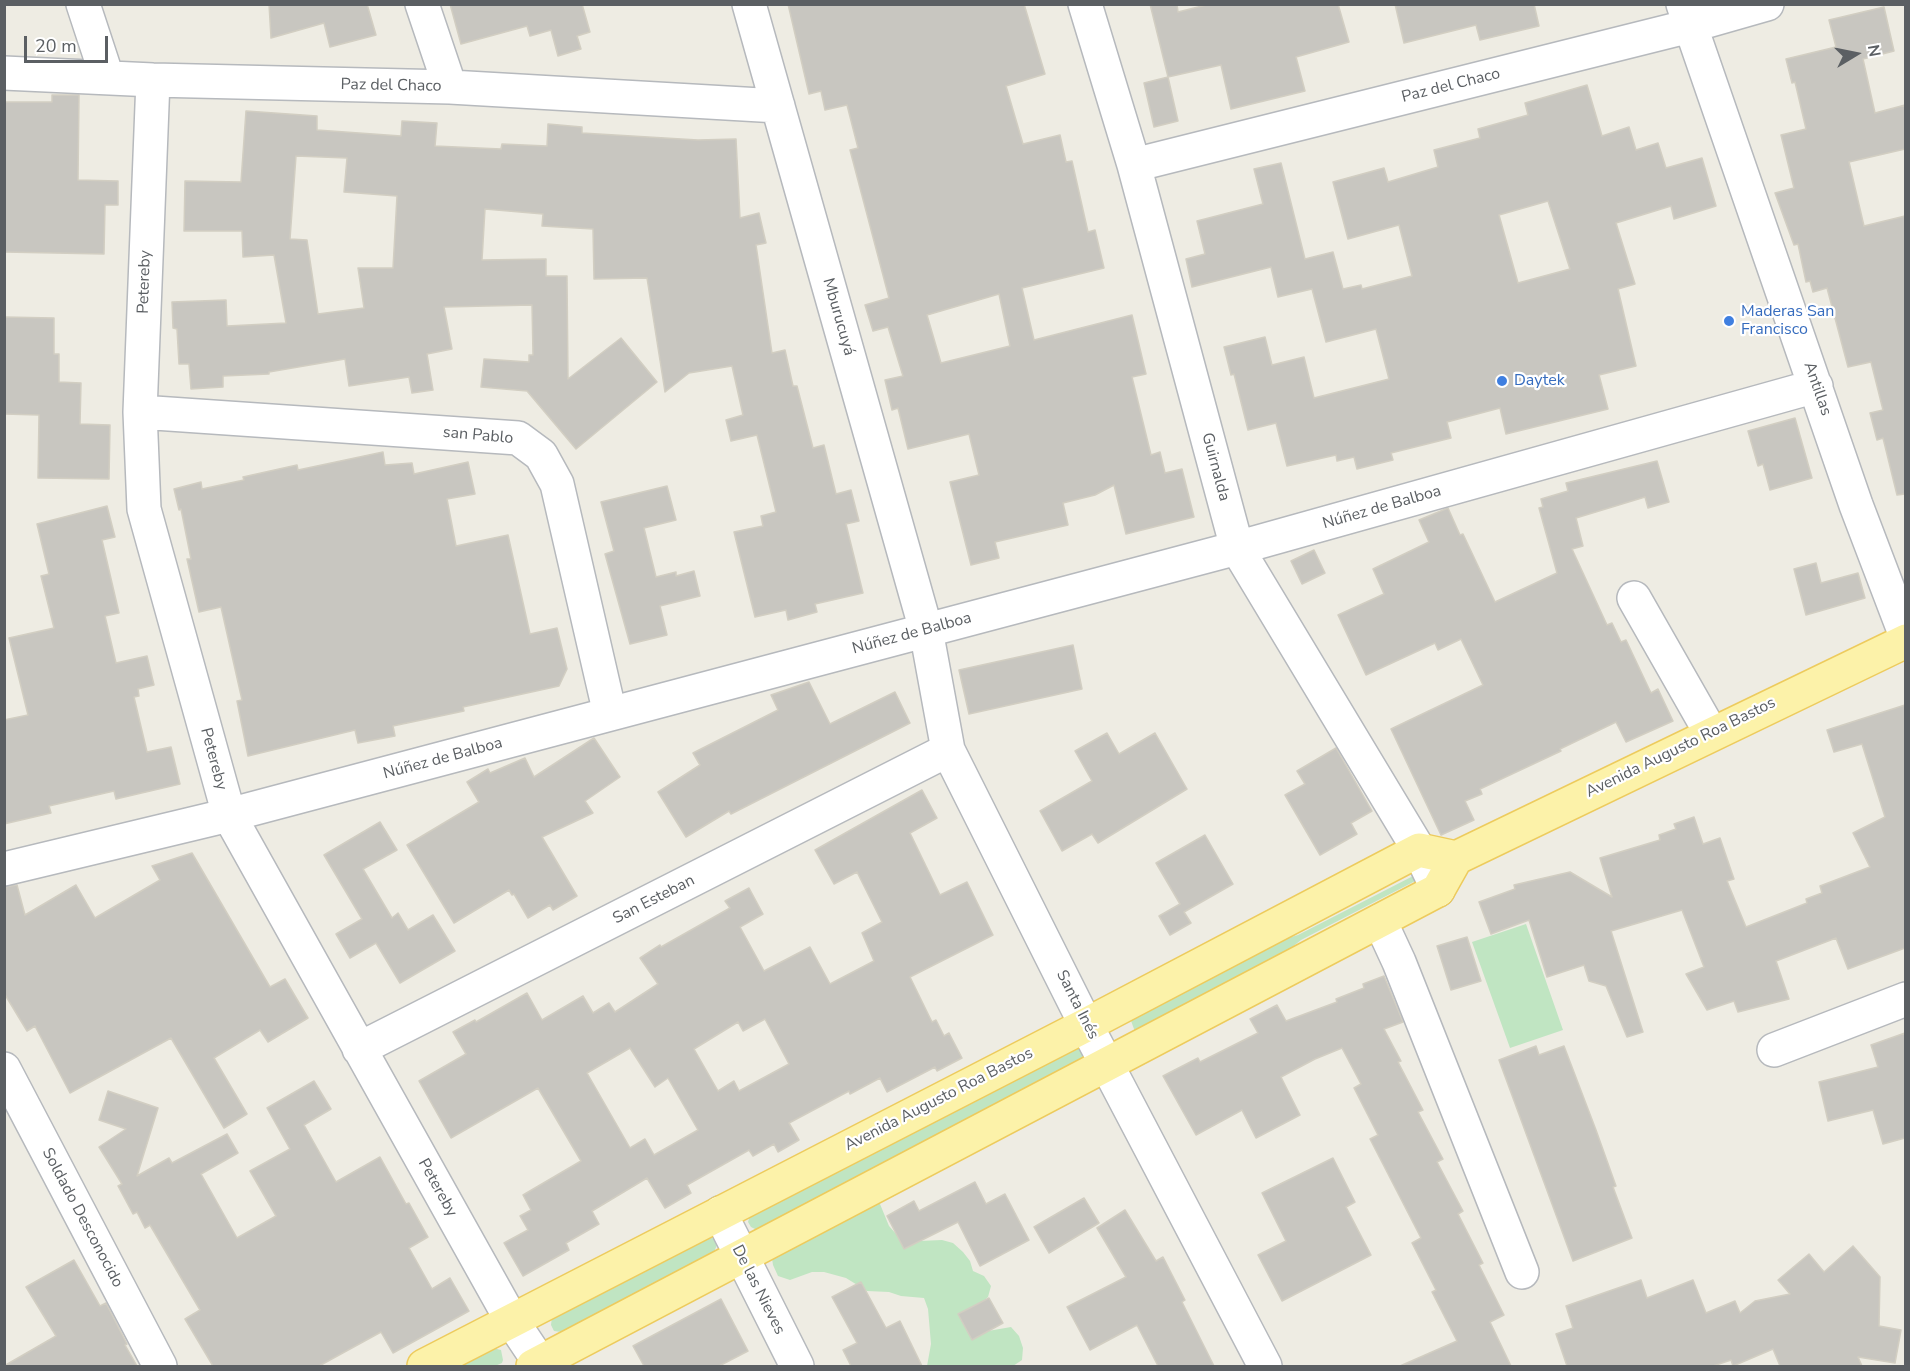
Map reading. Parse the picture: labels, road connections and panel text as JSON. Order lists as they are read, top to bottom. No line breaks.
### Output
{"streets":{"main road":["Avenida Augusto Roa Bastos"],"street":["Paz del Chaco","Petereby","Mburucuyá","Antillas","san Pablo","Guirnalda","Núñez de Balboa","San Esteban","Santa Inés","Soldado Desconocido","De las Nieves"]},"crossings":[["Paz del Chaco","Petereby"],["Paz del Chaco","Mburucuyá"],["Paz del Chaco","Antillas"],["Paz del Chaco","Guirnalda"],["Petereby","san Pablo"],["Petereby","Núñez de Balboa"],["Petereby","Avenida Augusto Roa Bastos"],["Petereby","San Esteban"],["Mburucuyá","Núñez de Balboa"],["Mburucuyá","Santa Inés"],["Antillas","Núñez de Balboa"],["Antillas","Avenida Augusto Roa Bastos"],["san Pablo","Núñez de Balboa"],["Guirnalda","Núñez de Balboa"],["Guirnalda","Avenida Augusto Roa Bastos"],["Núñez de Balboa","Santa Inés"],["Avenida Augusto Roa Bastos","Santa Inés"],["Avenida Augusto Roa Bastos","De las Nieves"],["San Esteban","Santa Inés"]],"places":["Maderas San Francisco","Daytek"],"scale_bar":"20 m","north":"right"}
